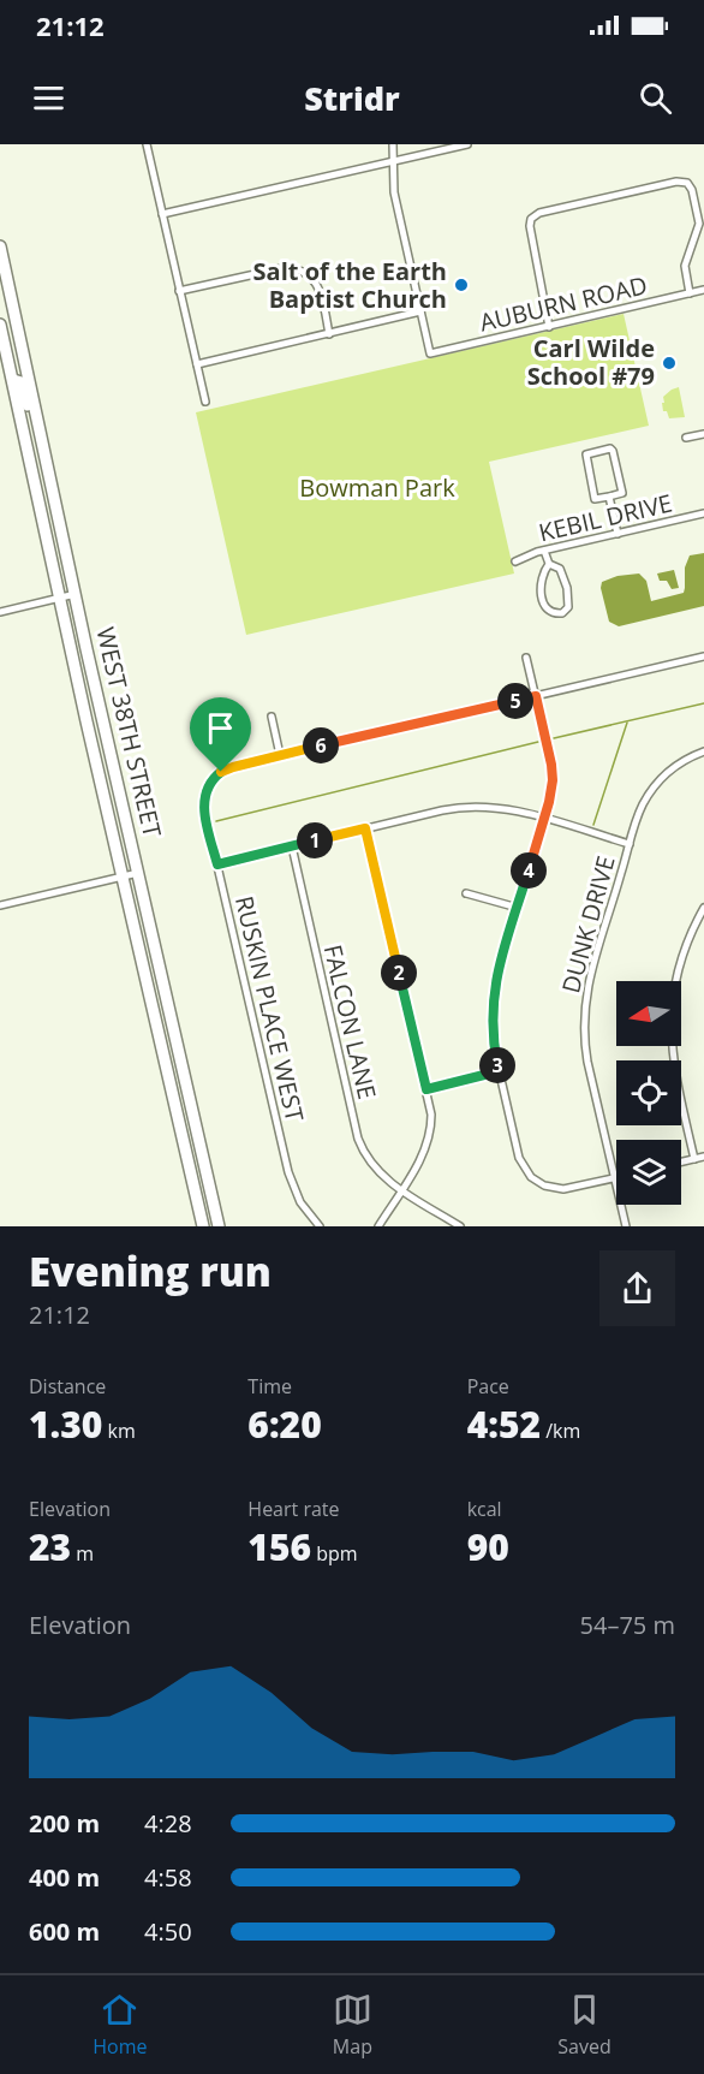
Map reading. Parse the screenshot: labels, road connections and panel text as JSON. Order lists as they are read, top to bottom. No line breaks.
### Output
{"streets":{"main road":["WEST 38TH STREET"],"street":["AUBURN ROAD","KEBIL DRIVE","DUNK DRIVE","RUSKIN PLACE WEST","FALCON LANE"]},"parks":["Bowman Park"],"places":["Salt of the Earth Baptist Church","Carl Wilde School #79"],"north":"left","page":{"status":"21:12","header":"Stridr","pins":["5","6","1","4","2","3"],"heading":["Evening run","21:12"],"stats":[["Distance","1.30 km"],["Time","6:20"],["Pace","4:52 /km"],["Elevation","23 m"],["Heart rate","156 bpm"],["kcal","90"]],"chart":["Elevation","54–75 m"],"list":[{"name":"200 m","note":"4:28"},{"name":"400 m","note":"4:58"},{"name":"600 m","note":"4:50"}],"tabs":["Home","Map","Saved"]}}
